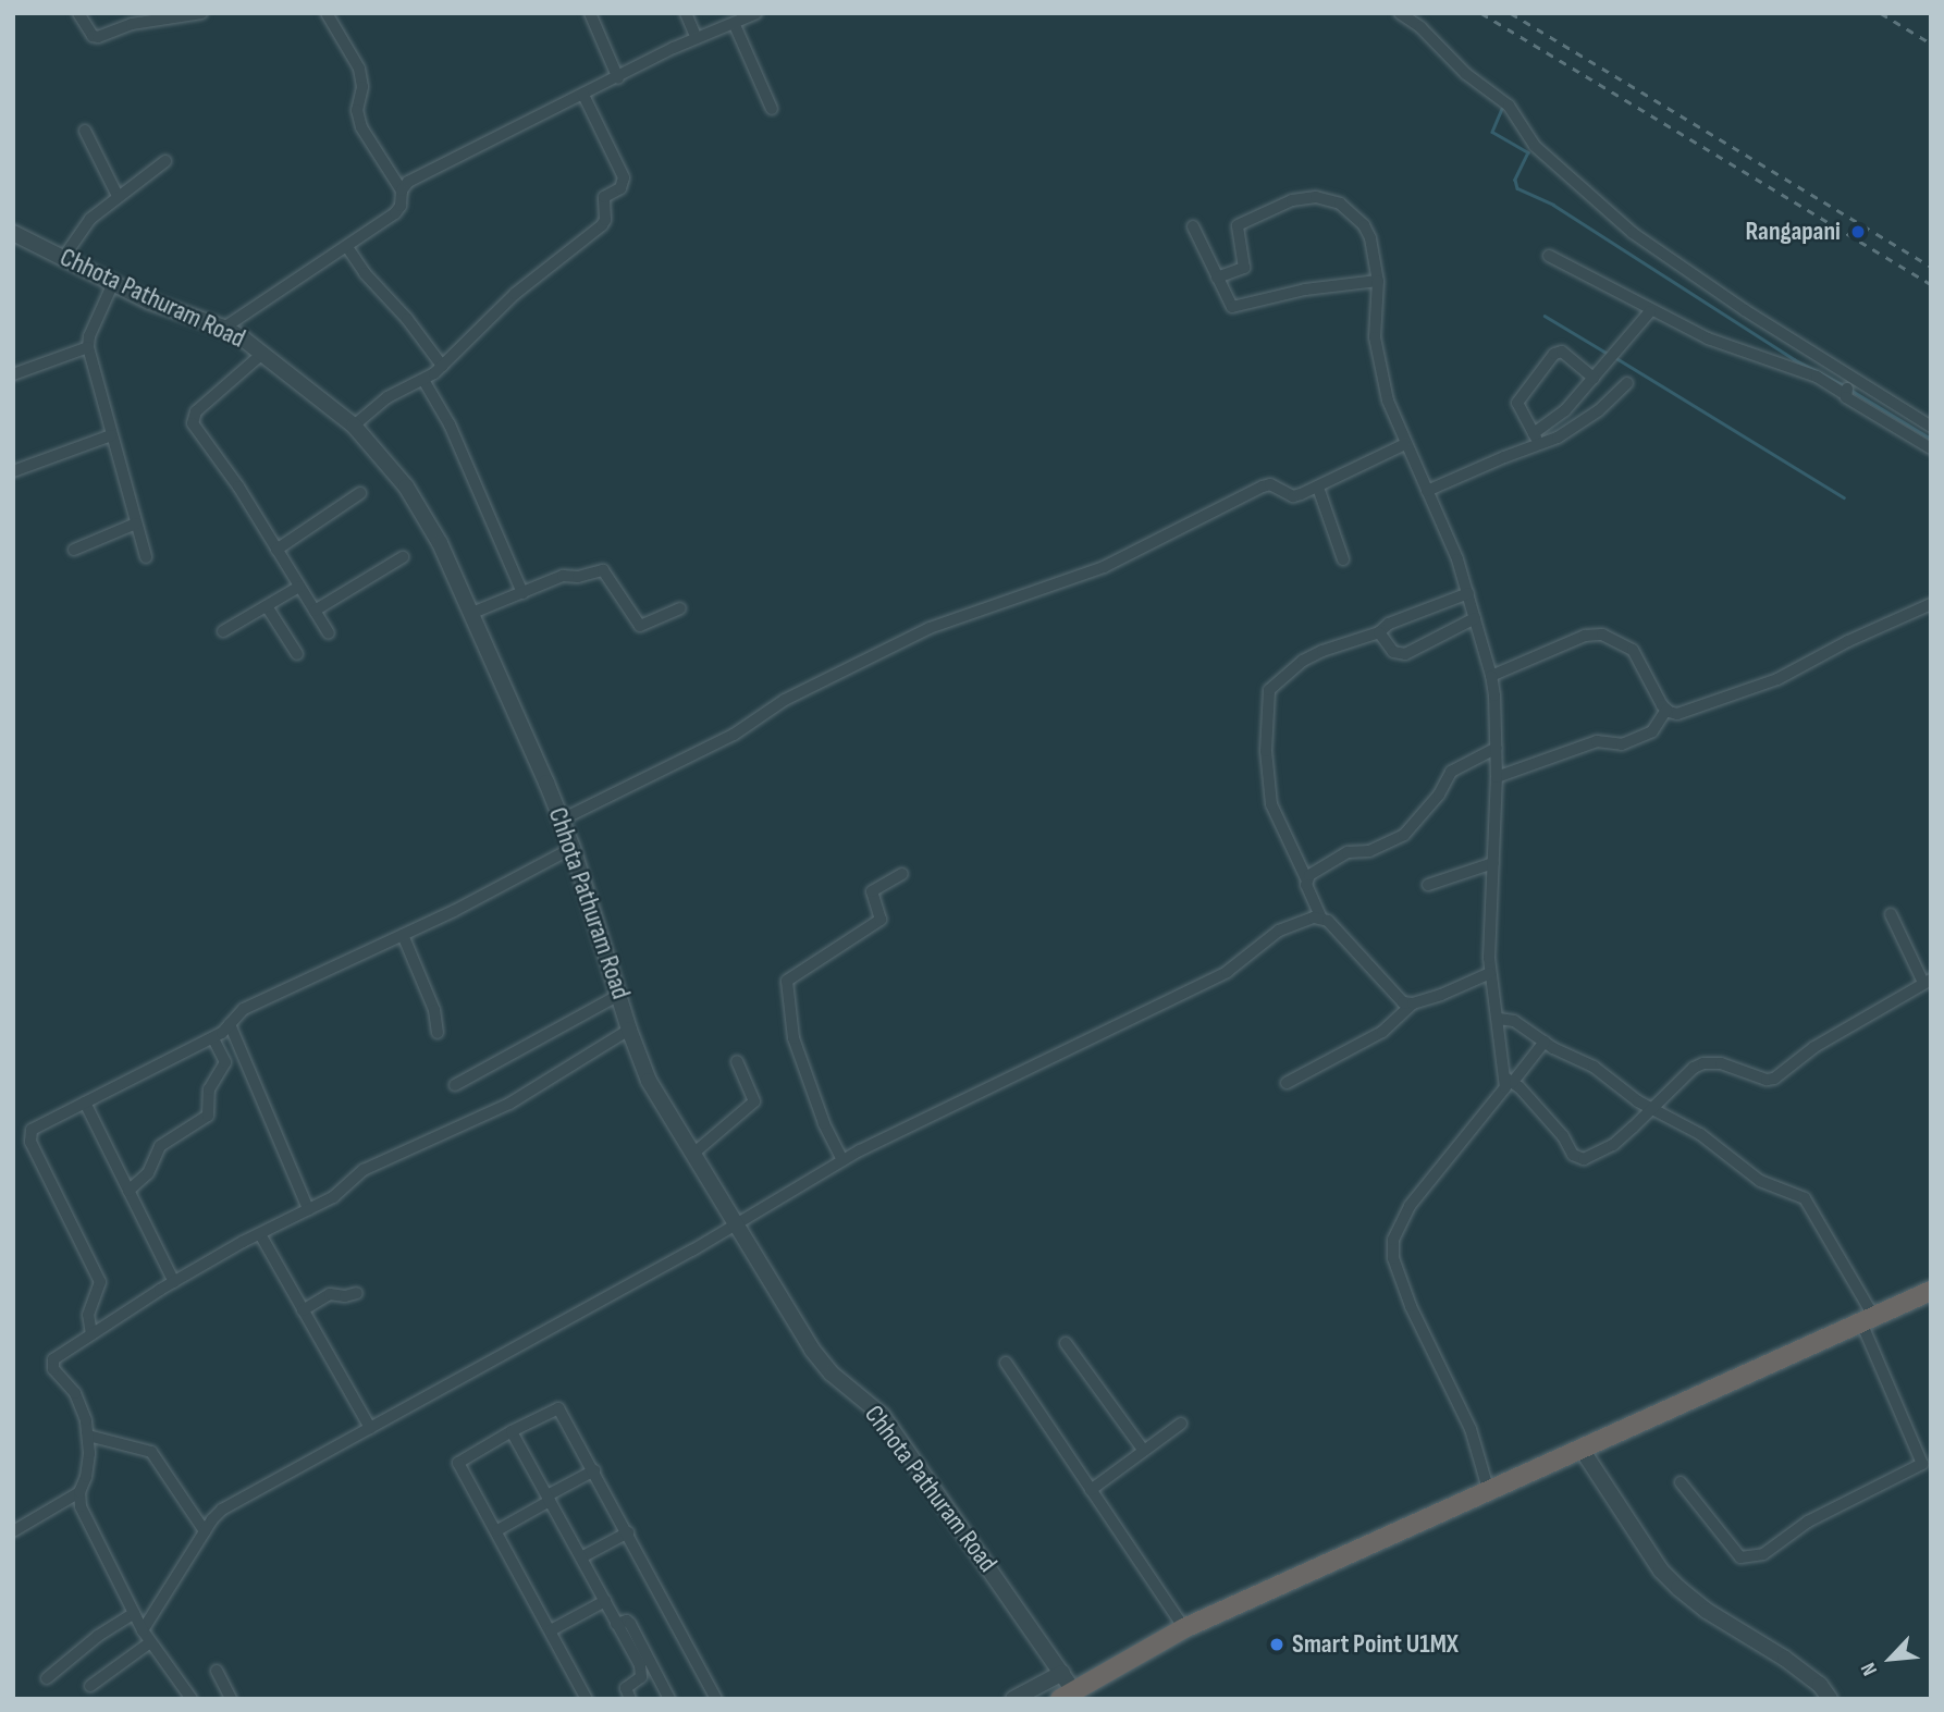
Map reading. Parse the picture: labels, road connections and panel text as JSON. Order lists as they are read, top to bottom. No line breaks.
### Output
{"streets":{"street":["Chhota Pathuram Road"]},"places":["Rangapani","Smart Point U1MX"],"north":"bottom left"}
